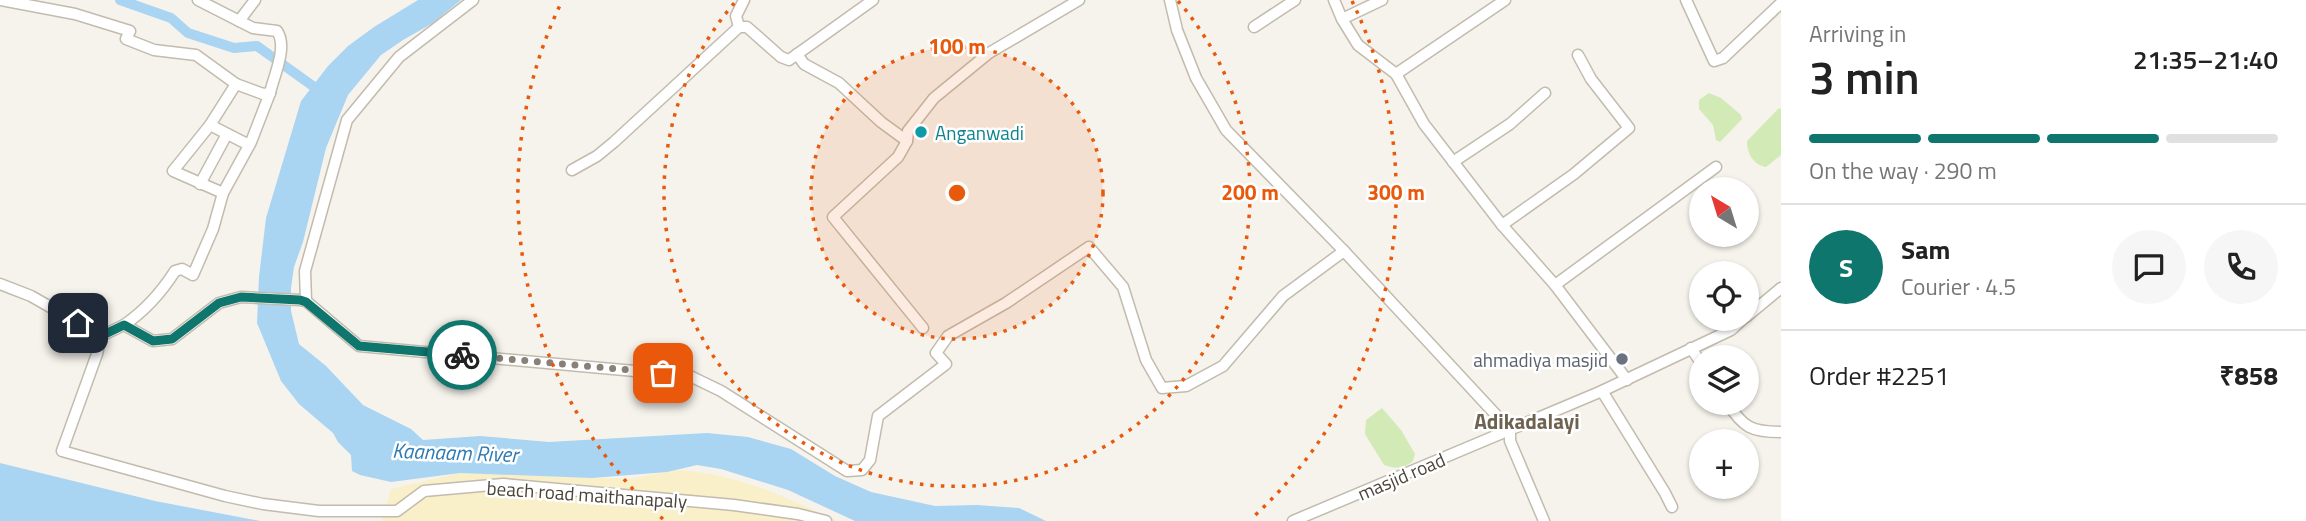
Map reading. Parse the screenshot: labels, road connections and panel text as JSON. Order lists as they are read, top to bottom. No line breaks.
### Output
{"streets":{"street":["masjid road","beach road maithanapaly"]},"districts":["Adikadalayi"],"water":["Kaanaam River"],"places":["Anganwadi","ahmadiya masjid"],"north":"top left","page":{"heading":["3 min","Arriving in","21:35–21:40"],"panel":["Sam","Courier · 4.5","Order #2251","₹858"],"bar":"On the way · 290 m","map_buttons":"+","round":"S"},"rings":["100 m","200 m","300 m"]}
